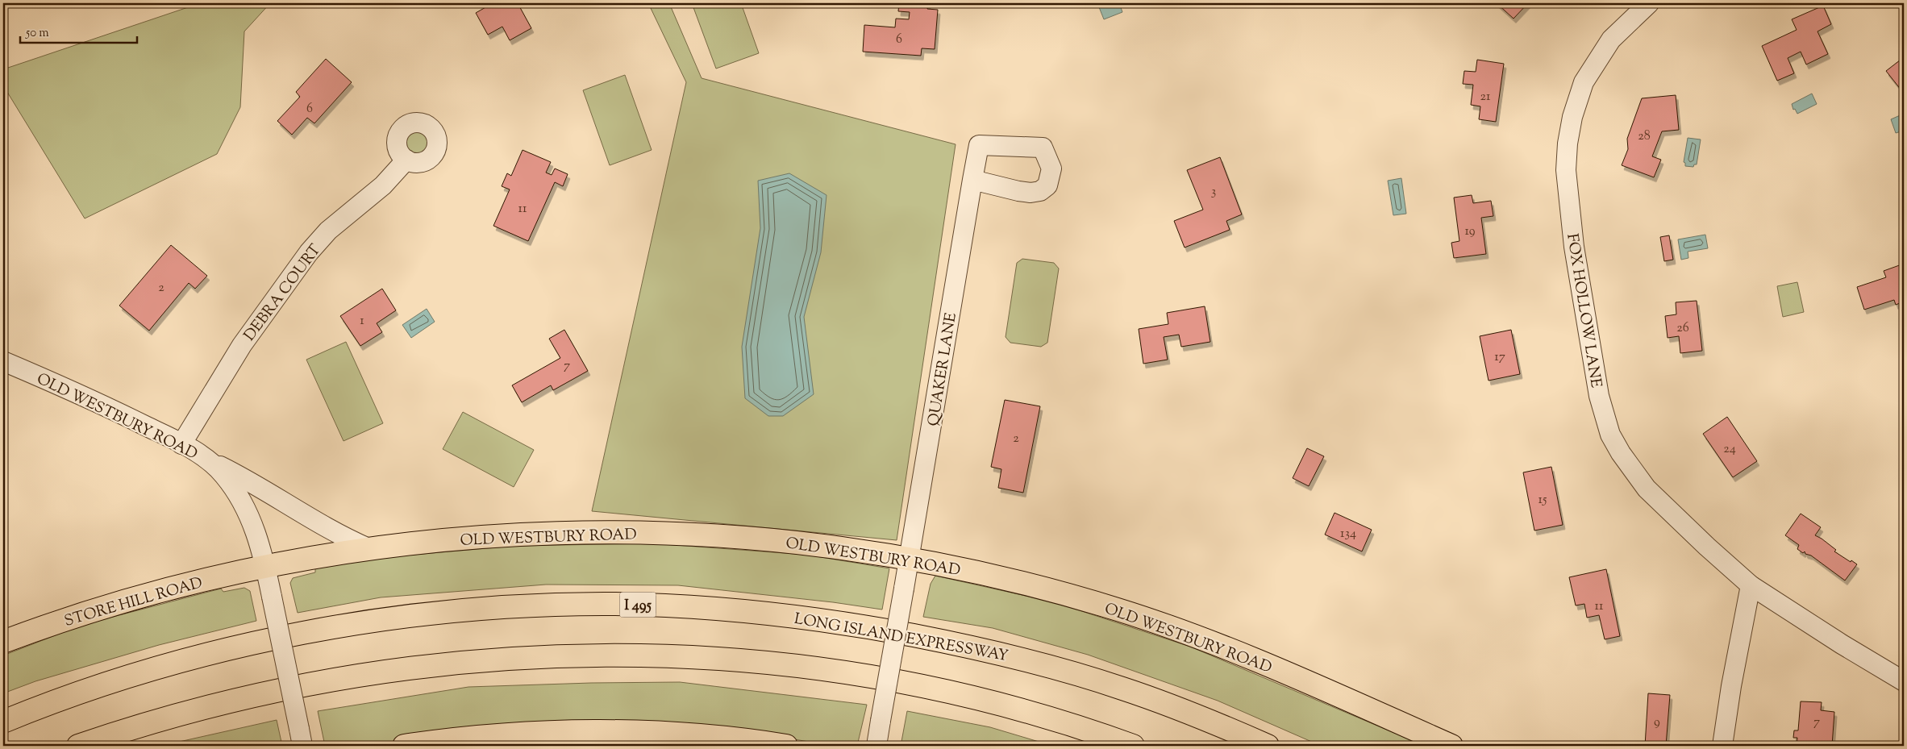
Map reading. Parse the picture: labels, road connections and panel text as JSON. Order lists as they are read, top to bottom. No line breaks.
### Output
{"streets":{"main road":["OLD WESTBURY ROAD","STORE HILL ROAD","I 495","LONG ISLAND EXPRESSWAY"],"street":["DEBRA COURT","FOX HOLLOW LANE","QUAKER LANE"]},"crossings":[["DEBRA COURT","OLD WESTBURY ROAD"],["QUAKER LANE","OLD WESTBURY ROAD"],["OLD WESTBURY ROAD","STORE HILL ROAD"]],"house_numbers":["6","21","6","28","3","11","19","2","1","26","17","7","2","24","15","134","11","9","7"],"scale_bar":"50 m"}
